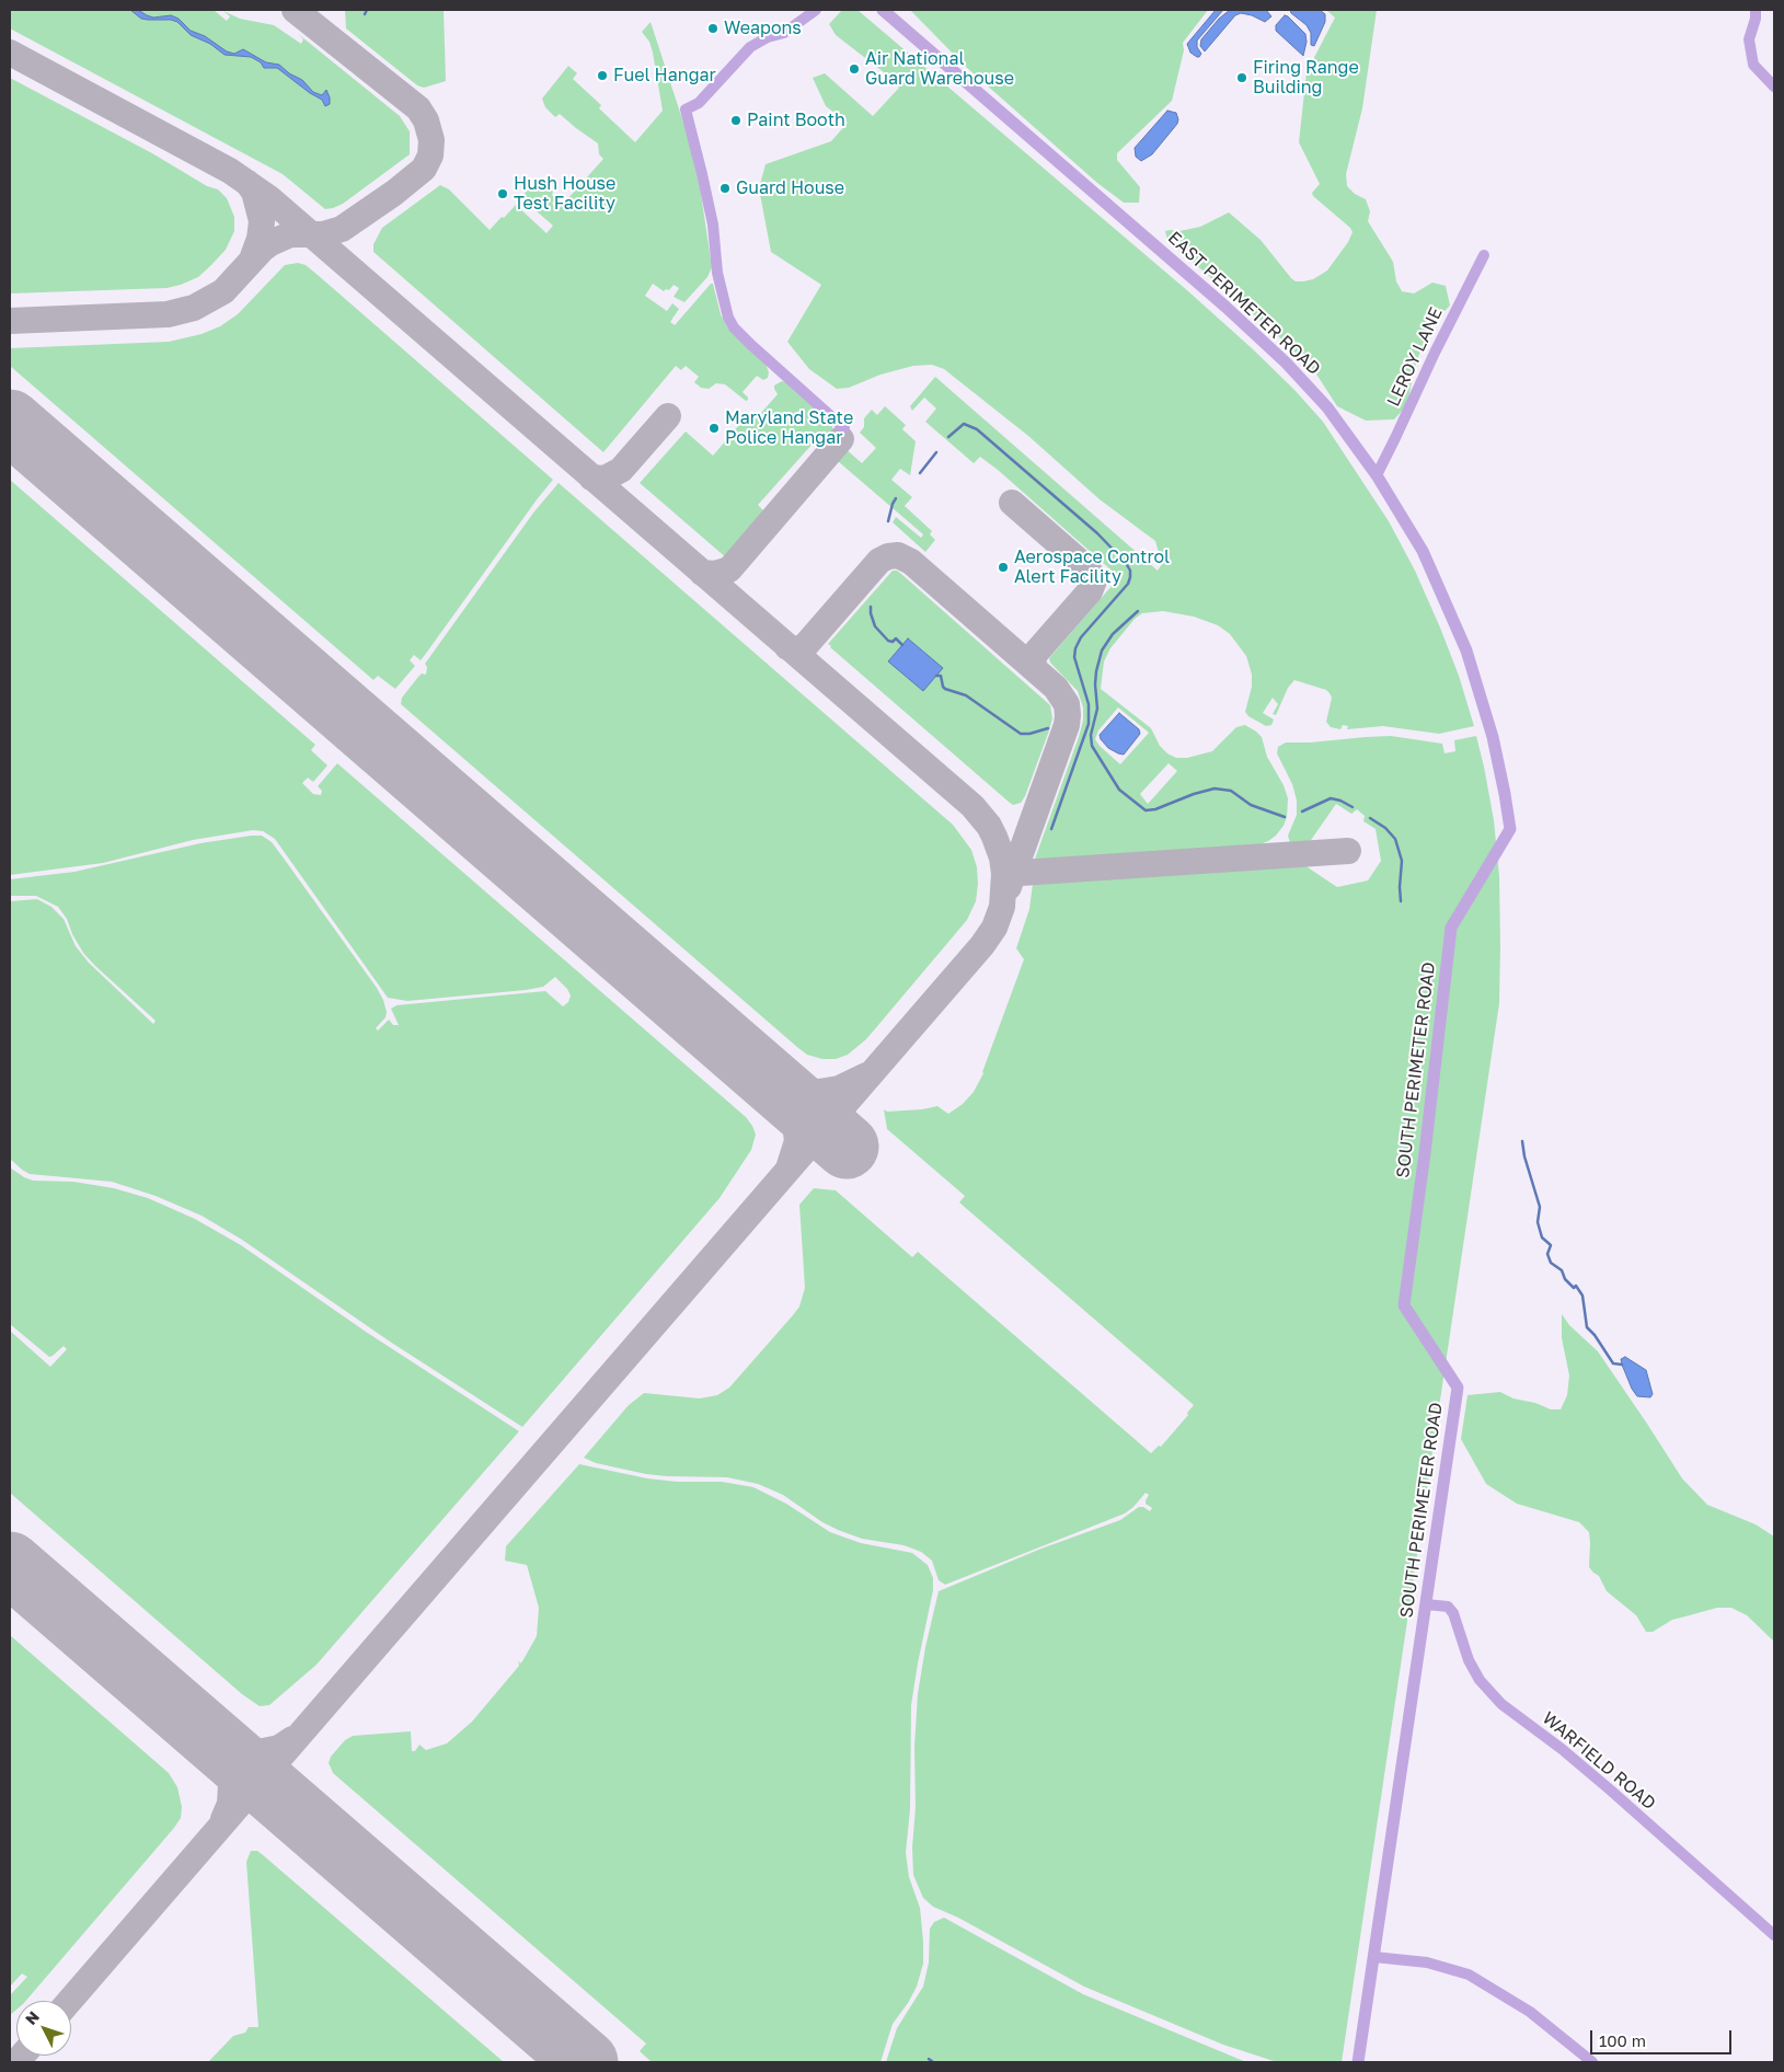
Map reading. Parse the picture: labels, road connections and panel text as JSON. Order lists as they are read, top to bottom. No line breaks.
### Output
{"streets":{"street":["EAST PERIMETER ROAD","LEROY LANE","SOUTH PERIMETER ROAD","WARFIELD ROAD"]},"crossings":[["EAST PERIMETER ROAD","LEROY LANE"],["EAST PERIMETER ROAD","SOUTH PERIMETER ROAD"],["SOUTH PERIMETER ROAD","WARFIELD ROAD"]],"places":["Weapons","Air National Guard Warehouse","Fuel Hangar","Firing Range Building","Paint Booth","Guard House","Hush House Test Facility","Maryland State Police Hangar","Aerospace Control Alert Facility"],"scale_bar":"100 m","north":"top left"}
